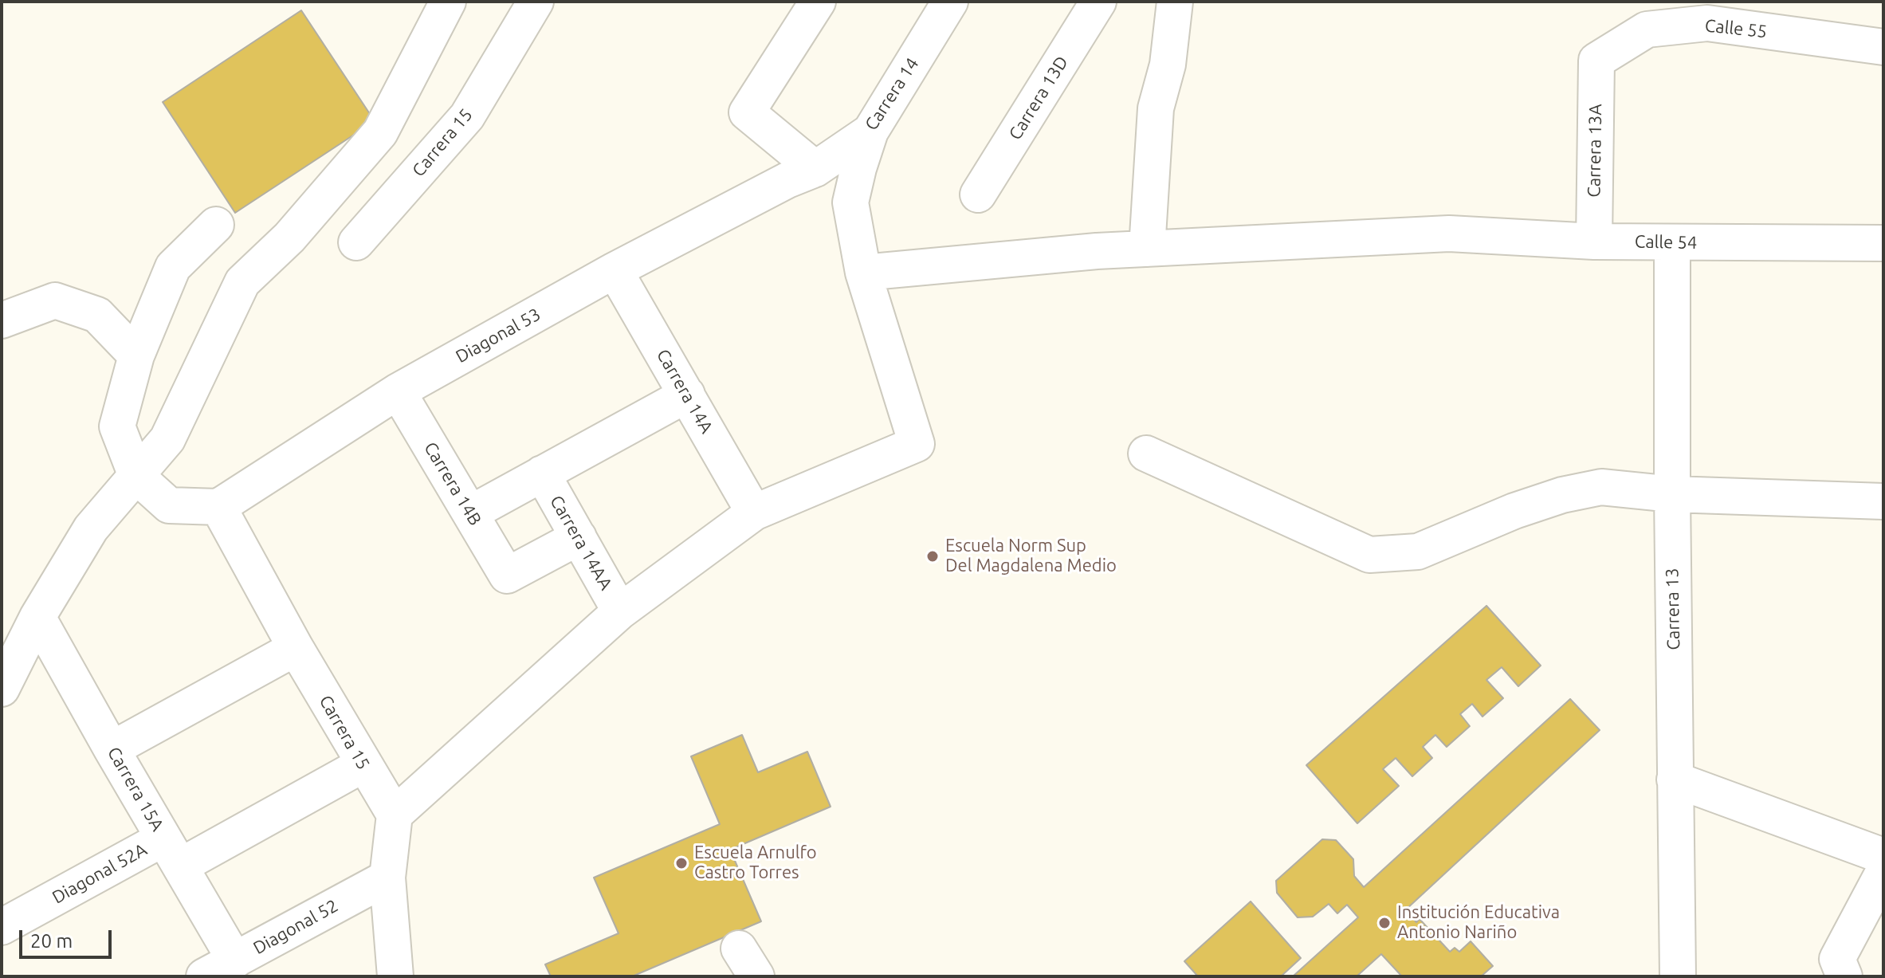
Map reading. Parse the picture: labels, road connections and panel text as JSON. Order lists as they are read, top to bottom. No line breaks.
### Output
{"streets":{"street":["Calle 55","Carrera 14","Carrera 13D","Carrera 15","Carrera 13A","Calle 54","Diagonal 53","Carrera 14A","Carrera 14B","Carrera 14AA","Carrera 13","Carrera 15A","Diagonal 52A","Diagonal 52"]},"crossings":[["Calle 55","Carrera 13A"],["Carrera 14","Diagonal 53"],["Carrera 15","Diagonal 53"],["Carrera 15","Diagonal 52A"],["Carrera 13A","Calle 54"],["Calle 54","Carrera 13"],["Diagonal 53","Carrera 14A"],["Diagonal 53","Carrera 14B"],["Carrera 14B","Carrera 14AA"],["Carrera 15A","Diagonal 52A"],["Carrera 15A","Diagonal 52"]],"places":["Escuela Norm Sup Del Magdalena Medio","Escuela Arnulfo Castro Torres","Institución Educativa Antonio Nariño"],"scale_bar":"20 m"}
